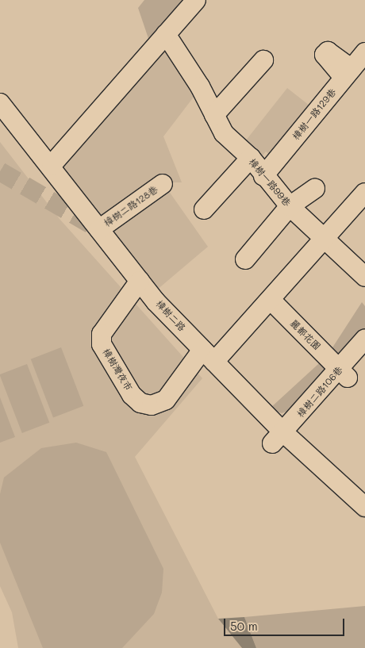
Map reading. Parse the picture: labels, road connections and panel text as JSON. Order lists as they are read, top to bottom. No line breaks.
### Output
{"streets":{"street":["樟樹一路129巷","樟樹一路99巷","樟樹二路128巷","樟樹二路","麗都花園","樟樹灣夜市","樟樹二路106巷"]},"crossings":[["樟樹一路129巷","樟樹一路99巷"],["樟樹二路128巷","樟樹二路"],["樟樹二路","樟樹灣夜市"],["樟樹二路","樟樹二路106巷"],["麗都花園","樟樹二路106巷"]],"scale_bar":"50 m"}
